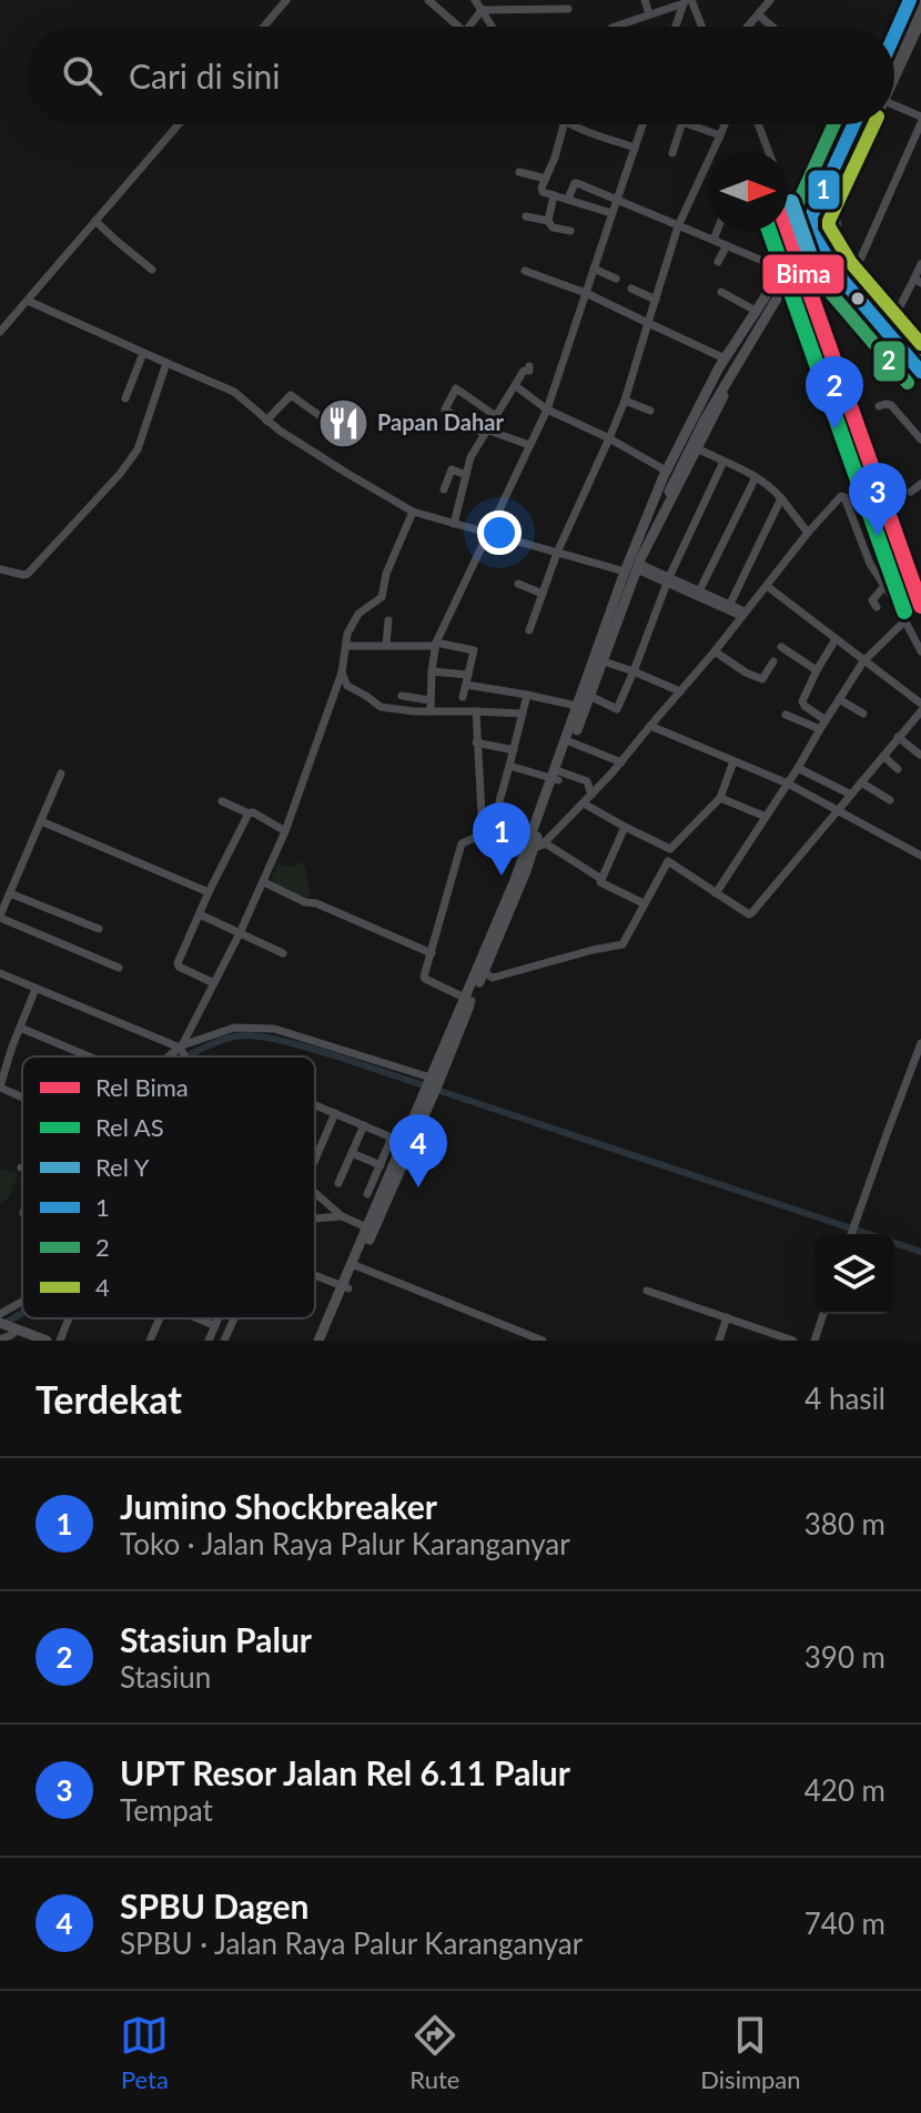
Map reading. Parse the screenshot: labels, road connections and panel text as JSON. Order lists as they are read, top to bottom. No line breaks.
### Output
{"places":{"restaurant":["Papan Dahar"]},"lines":["transit line 1","transit line 2","transit line 4","rail line Y","rail line Bima","rail line AS"],"legend":["Rel Bima","Rel AS","Rel Y","1","2","4"],"north":"right","page":{"search":"Cari di sini","pins":["2","3","1","4"],"heading":["Terdekat","4 hasil"],"list":[{"mark":"1","name":"Jumino Shockbreaker","note":"Toko · Jalan Raya Palur Karanganyar","value":"380 m"},{"mark":"2","name":"Stasiun Palur","note":"Stasiun","value":"390 m"},{"mark":"3","name":"UPT Resor Jalan Rel 6.11 Palur","note":"Tempat","value":"420 m"},{"mark":"4","name":"SPBU Dagen","note":"SPBU · Jalan Raya Palur Karanganyar","value":"740 m"}],"nav":["Peta","Rute","Disimpan"]}}
